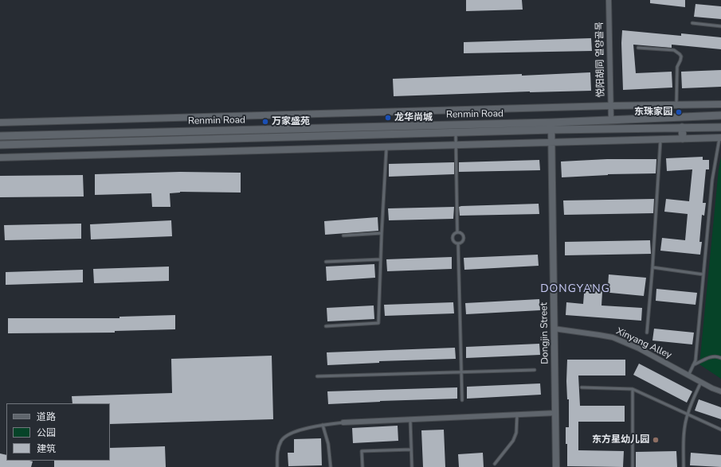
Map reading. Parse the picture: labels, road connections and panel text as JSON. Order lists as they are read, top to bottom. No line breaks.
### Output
{"streets":{"main road":["Renmin Road"],"street":["悦阳胡同 열양골목","Dongjin Street","Xinyang Alley"]},"crossings":[["悦阳胡同 열양골목","Renmin Road"],["Renmin Road","Dongjin Street"],["Dongjin Street","Xinyang Alley"]],"districts":["DONGYANG"],"places":["东珠家园","龙华尚城","万家盛苑","东方星幼儿园"],"legend":["道路","公园","建筑"]}
